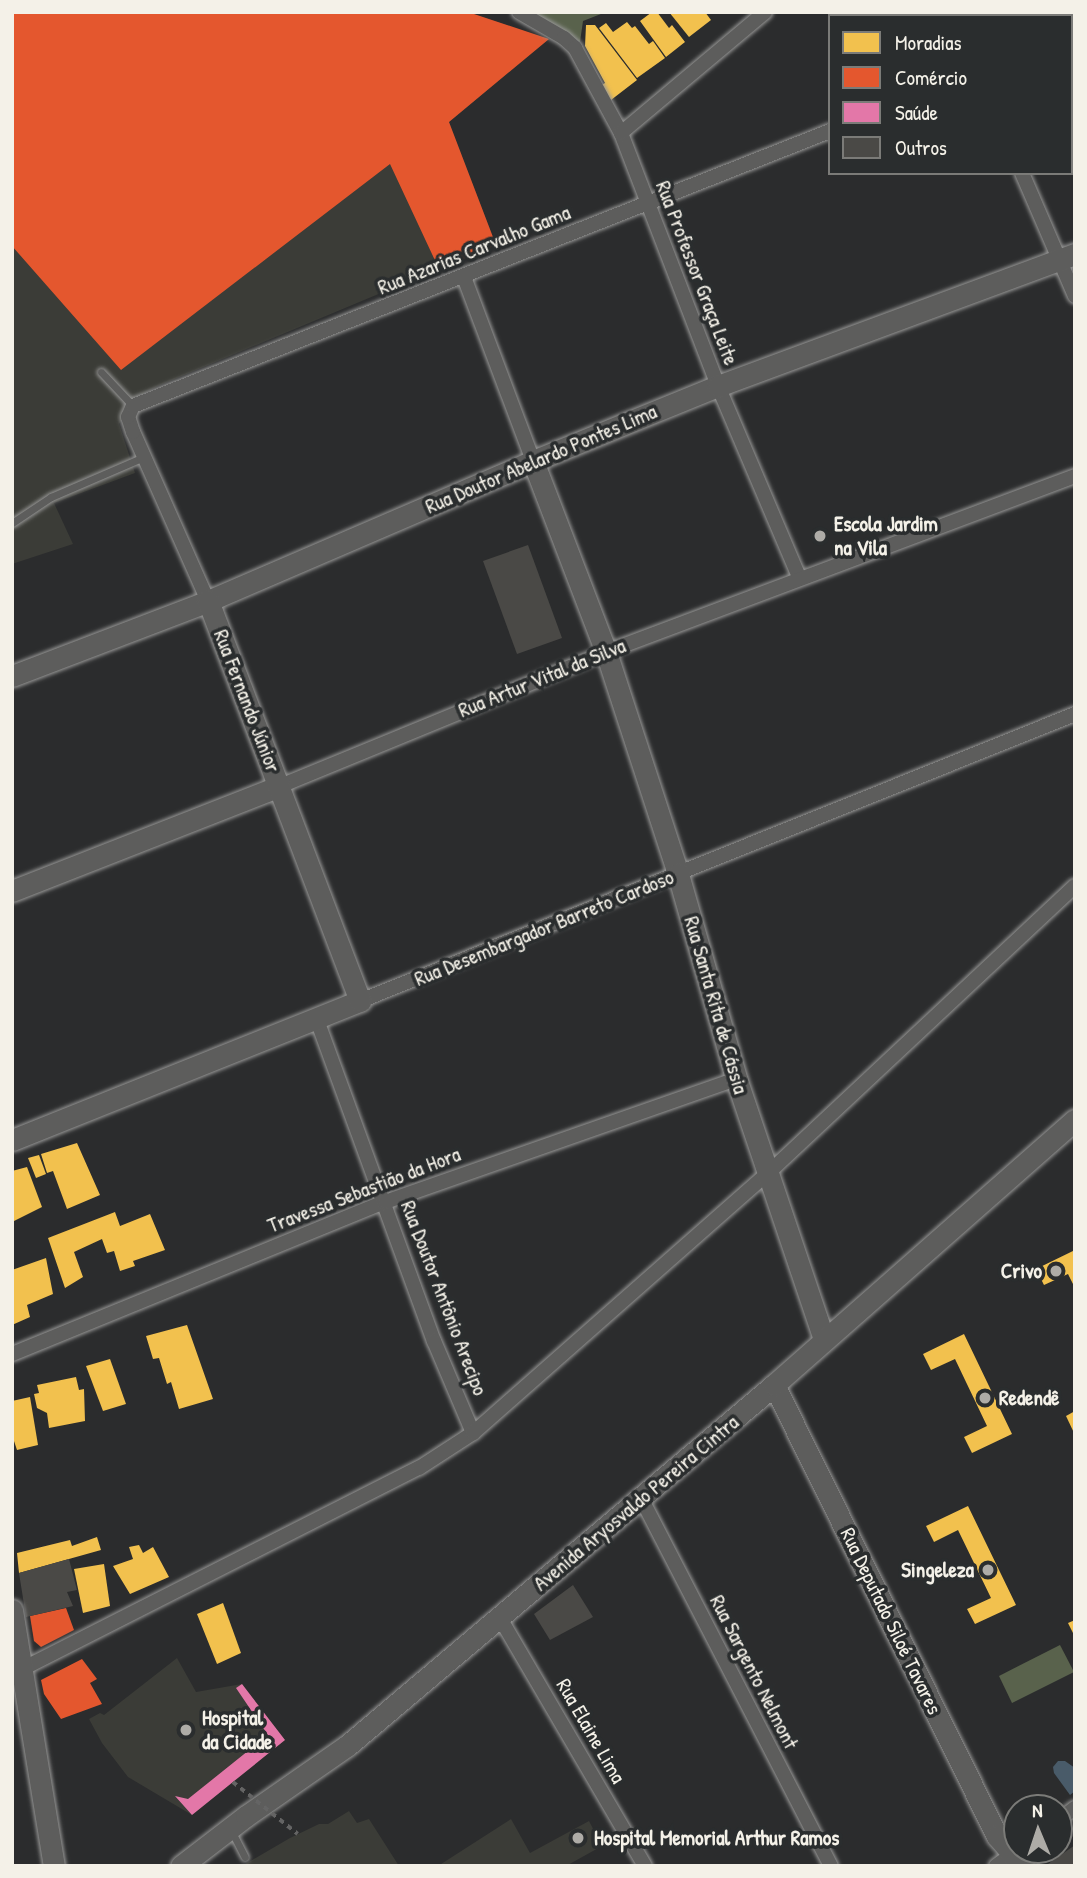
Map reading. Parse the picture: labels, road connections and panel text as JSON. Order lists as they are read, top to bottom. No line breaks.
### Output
{"streets":{"street":["Rua Azarias Carvalho Gama","Rua Professor Graça Leite","Rua Doutor Abelardo Pontes Lima","Rua Artur Vital da Silva","Rua Fernando Júnior","Rua Desembargador Barreto Cardoso","Rua Santa Rita de Cássia","Travessa Sebastião da Hora","Rua Doutor Antônio Arecipo","Avenida Aryosvaldo Pereira Cintra","Rua Deputado Siloé Tavares","Rua Sargento Nelmont","Rua Elaine Lima"]},"crossings":[["Rua Azarias Carvalho Gama","Rua Professor Graça Leite"],["Rua Azarias Carvalho Gama","Rua Fernando Júnior"],["Rua Azarias Carvalho Gama","Rua Santa Rita de Cássia"],["Rua Professor Graça Leite","Rua Doutor Abelardo Pontes Lima"],["Rua Professor Graça Leite","Rua Artur Vital da Silva"],["Rua Doutor Abelardo Pontes Lima","Rua Fernando Júnior"],["Rua Doutor Abelardo Pontes Lima","Rua Santa Rita de Cássia"],["Rua Artur Vital da Silva","Rua Fernando Júnior"],["Rua Artur Vital da Silva","Rua Santa Rita de Cássia"],["Rua Fernando Júnior","Rua Desembargador Barreto Cardoso"],["Rua Desembargador Barreto Cardoso","Rua Santa Rita de Cássia"],["Rua Desembargador Barreto Cardoso","Rua Doutor Antônio Arecipo"],["Rua Santa Rita de Cássia","Travessa Sebastião da Hora"],["Rua Santa Rita de Cássia","Avenida Aryosvaldo Pereira Cintra"],["Travessa Sebastião da Hora","Rua Doutor Antônio Arecipo"],["Avenida Aryosvaldo Pereira Cintra","Rua Deputado Siloé Tavares"],["Avenida Aryosvaldo Pereira Cintra","Rua Sargento Nelmont"],["Avenida Aryosvaldo Pereira Cintra","Rua Elaine Lima"]],"places":["Escola Jardim na Vila","Crivo","Redendê","Singeleza","Hospital da Cidade","Hospital Memorial Arthur Ramos"],"legend":["Moradias","Comércio","Saúde","Outros"],"north":"top"}
